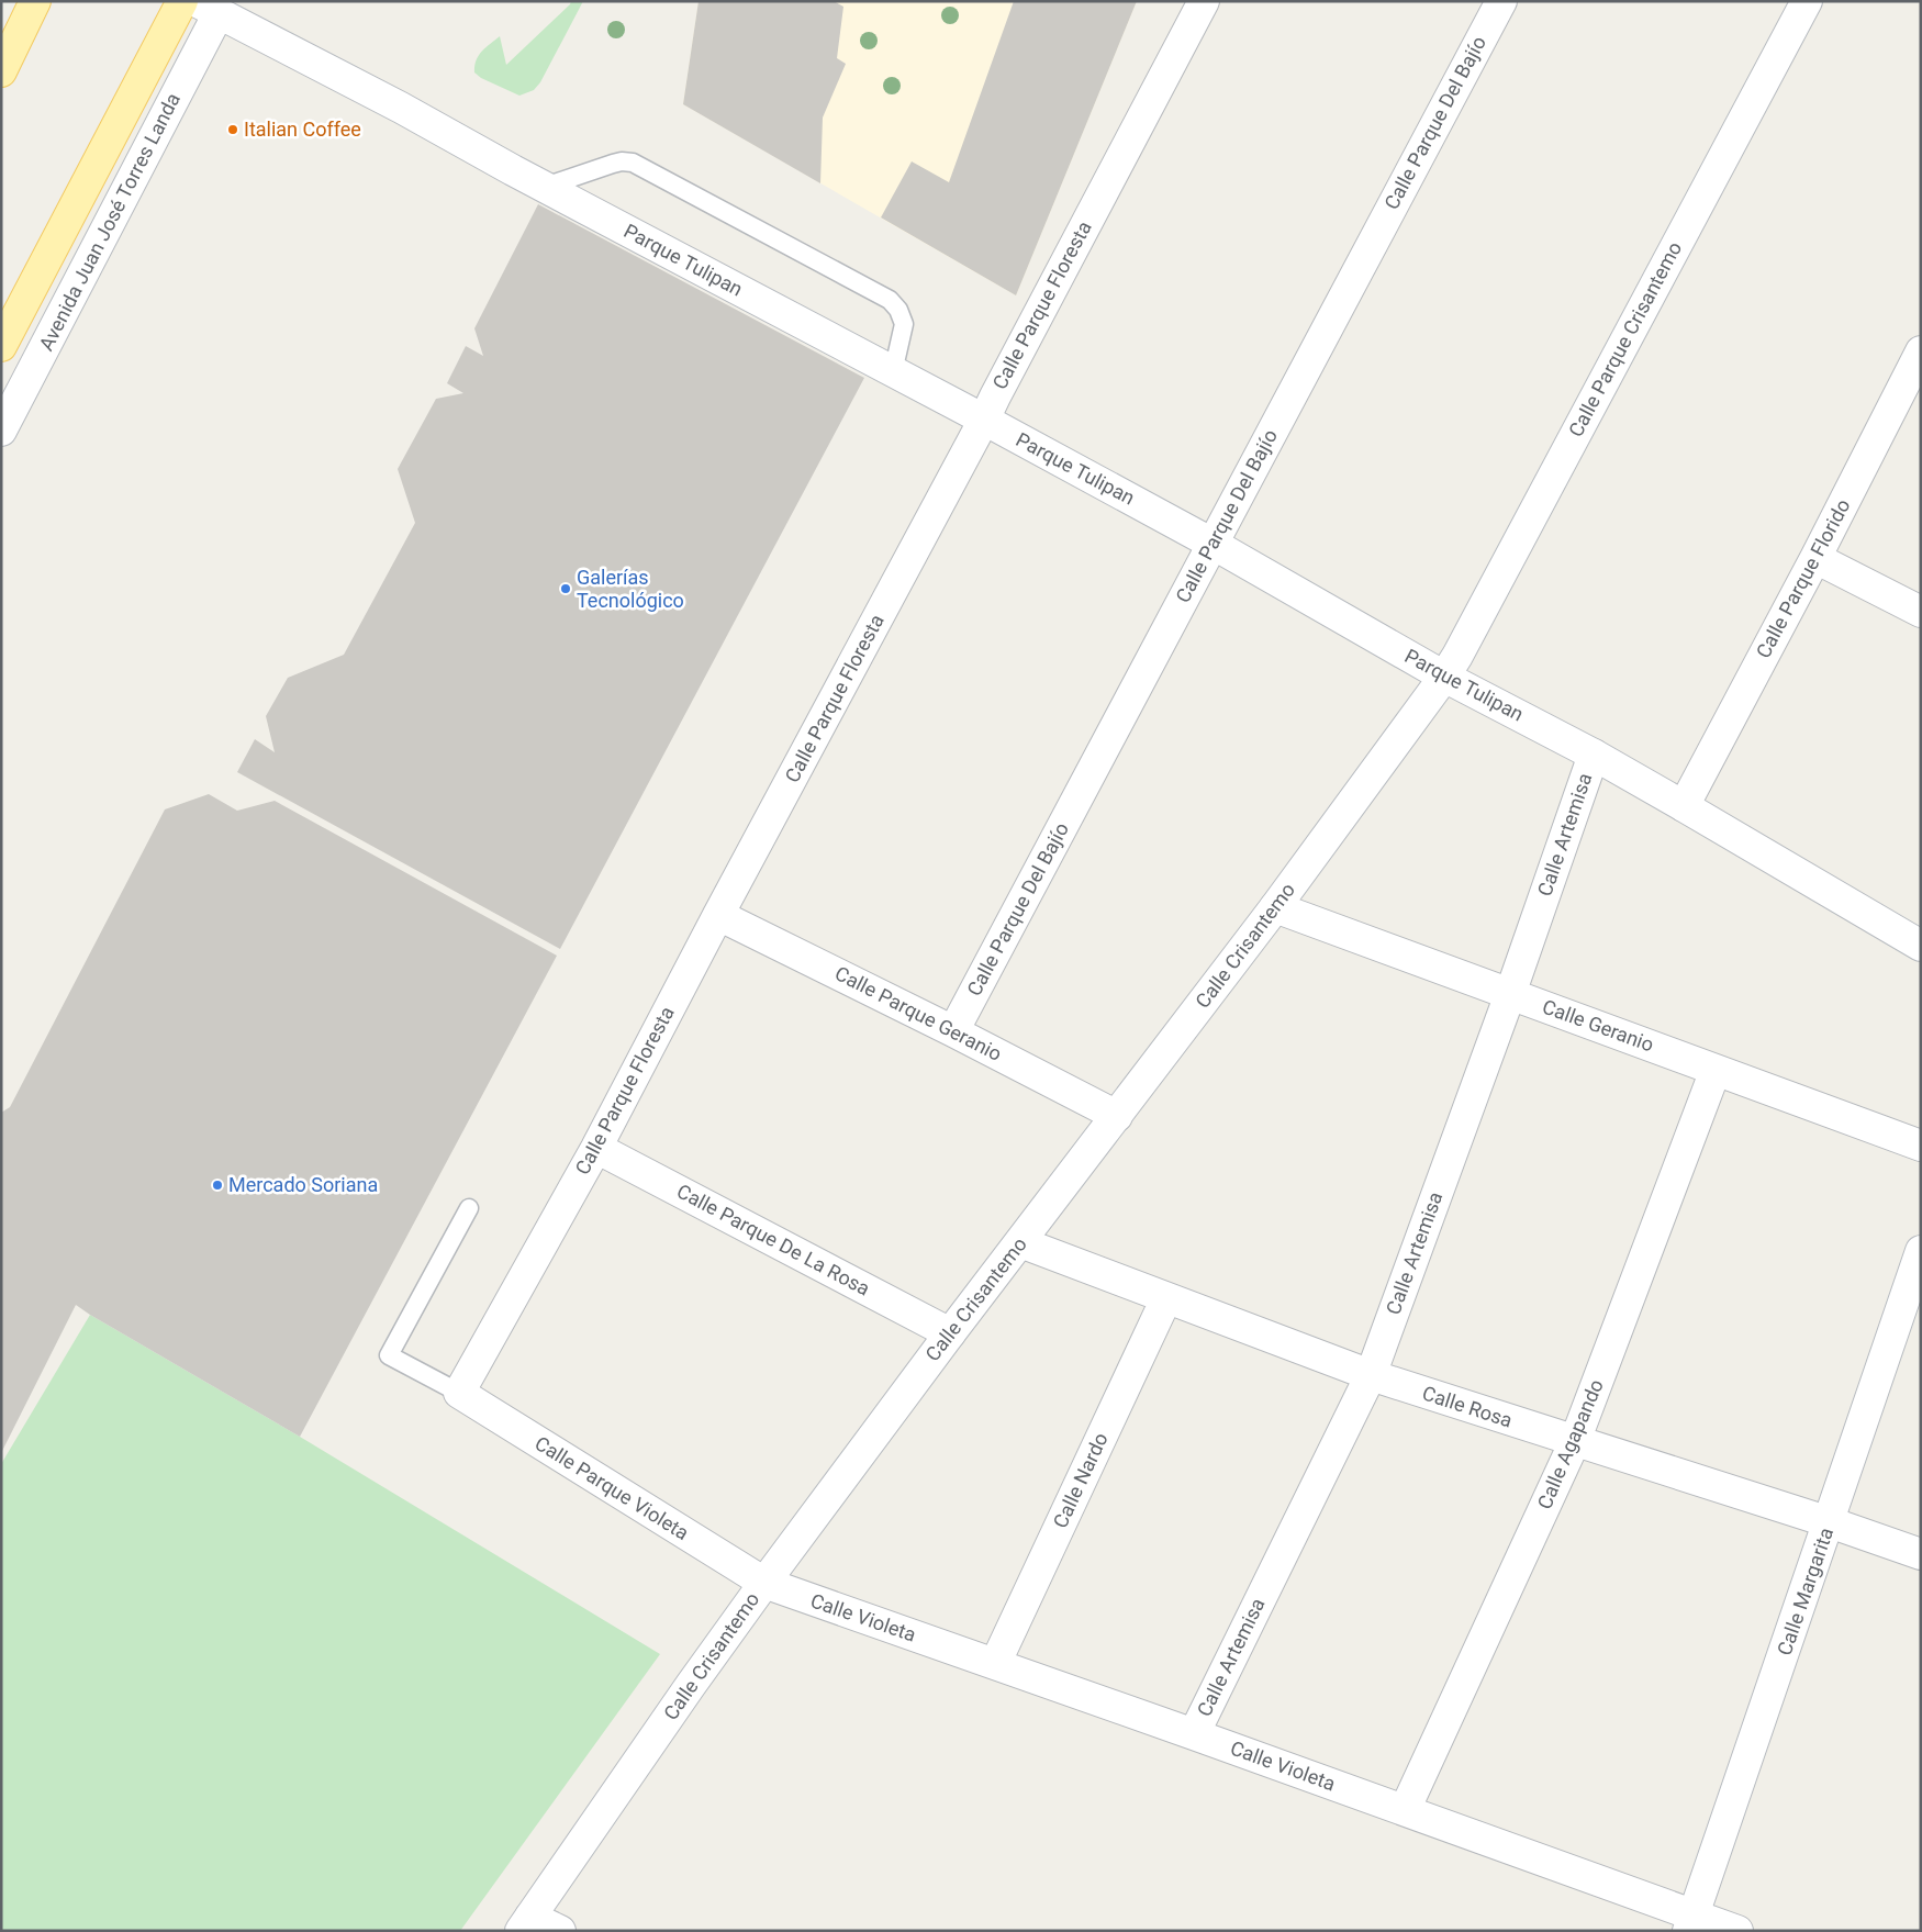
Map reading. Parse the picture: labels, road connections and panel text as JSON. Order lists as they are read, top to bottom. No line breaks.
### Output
{"streets":{"main road":["Avenida Juan José Torres Landa"],"street":["Calle Parque Del Bajío","Parque Tulipan","Calle Parque Floresta","Calle Parque Crisantemo","Calle Parque Florido","Calle Artemisa","Calle Crisantemo","Calle Parque Geranio","Calle Geranio","Calle Parque De La Rosa","Calle Rosa","Calle Agapando","Calle Nardo","Calle Parque Violeta","Calle Margarita","Calle Violeta"]},"crossings":[["Calle Parque Del Bajío","Parque Tulipan"],["Calle Parque Del Bajío","Calle Parque Geranio"],["Avenida Juan José Torres Landa","Parque Tulipan"],["Parque Tulipan","Calle Parque Floresta"],["Parque Tulipan","Calle Parque Crisantemo"],["Parque Tulipan","Calle Parque Florido"],["Parque Tulipan","Calle Artemisa"],["Parque Tulipan","Calle Crisantemo"],["Calle Parque Floresta","Calle Parque Geranio"],["Calle Parque Floresta","Calle Parque De La Rosa"],["Calle Parque Floresta","Calle Parque Violeta"],["Calle Parque Crisantemo","Calle Crisantemo"],["Calle Artemisa","Calle Geranio"],["Calle Artemisa","Calle Rosa"],["Calle Artemisa","Calle Violeta"],["Calle Crisantemo","Calle Parque Geranio"],["Calle Crisantemo","Calle Geranio"],["Calle Crisantemo","Calle Parque De La Rosa"],["Calle Crisantemo","Calle Rosa"],["Calle Crisantemo","Calle Parque Violeta"],["Calle Crisantemo","Calle Violeta"],["Calle Geranio","Calle Agapando"],["Calle Rosa","Calle Agapando"],["Calle Rosa","Calle Nardo"],["Calle Rosa","Calle Margarita"],["Calle Agapando","Calle Violeta"],["Calle Nardo","Calle Violeta"],["Calle Parque Violeta","Calle Violeta"],["Calle Margarita","Calle Violeta"]],"places":["Italian Coffee","Galerías Tecnológico","Mercado Soriana"]}
